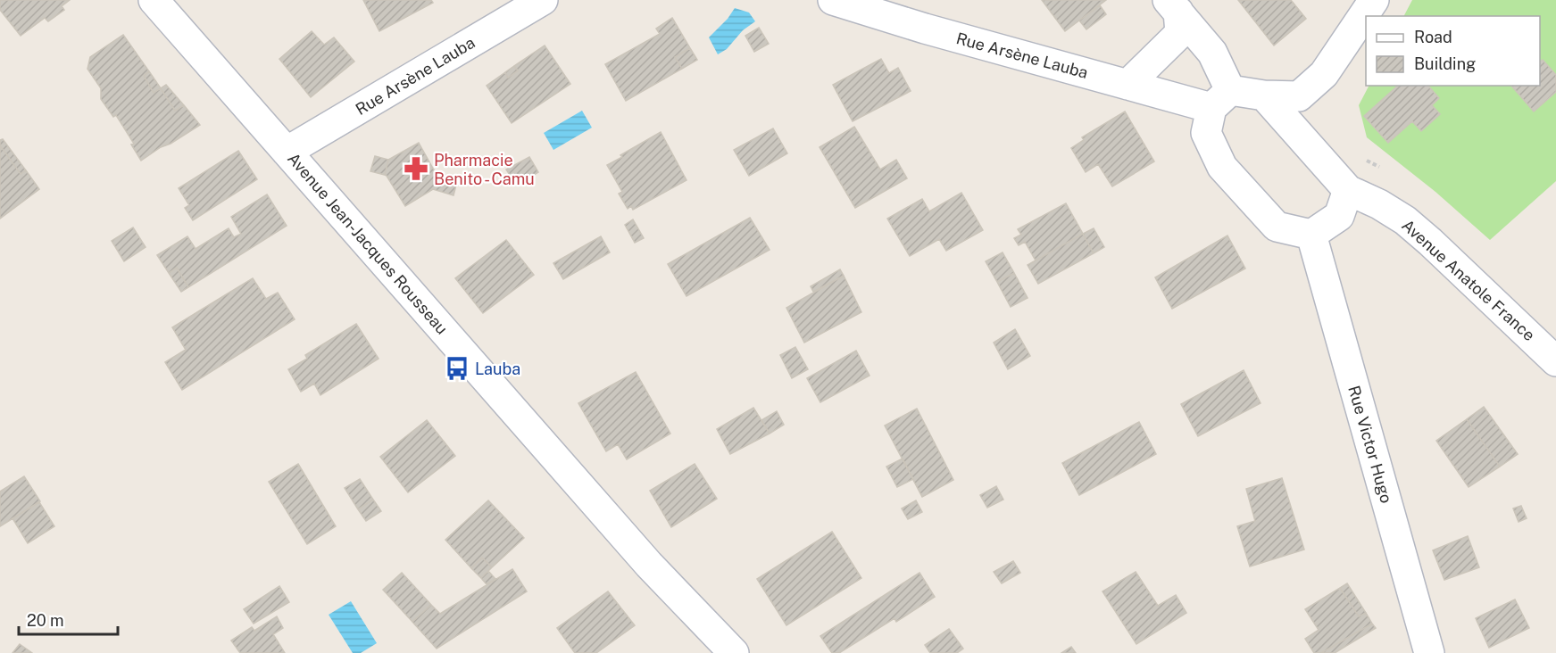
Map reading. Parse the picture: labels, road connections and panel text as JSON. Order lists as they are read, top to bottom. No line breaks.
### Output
{"streets":{"street":["Rue Arsène Lauba","Avenue Jean-Jacques Rousseau","Avenue Anatole France","Rue Victor Hugo"]},"crossings":[["Rue Arsène Lauba","Avenue Jean-Jacques Rousseau"]],"places":{"pharmacy":["Pharmacie Benito - Camu"],"bus stop":["Lauba"]},"legend":["Road","Building"],"scale_bar":"20 m"}
